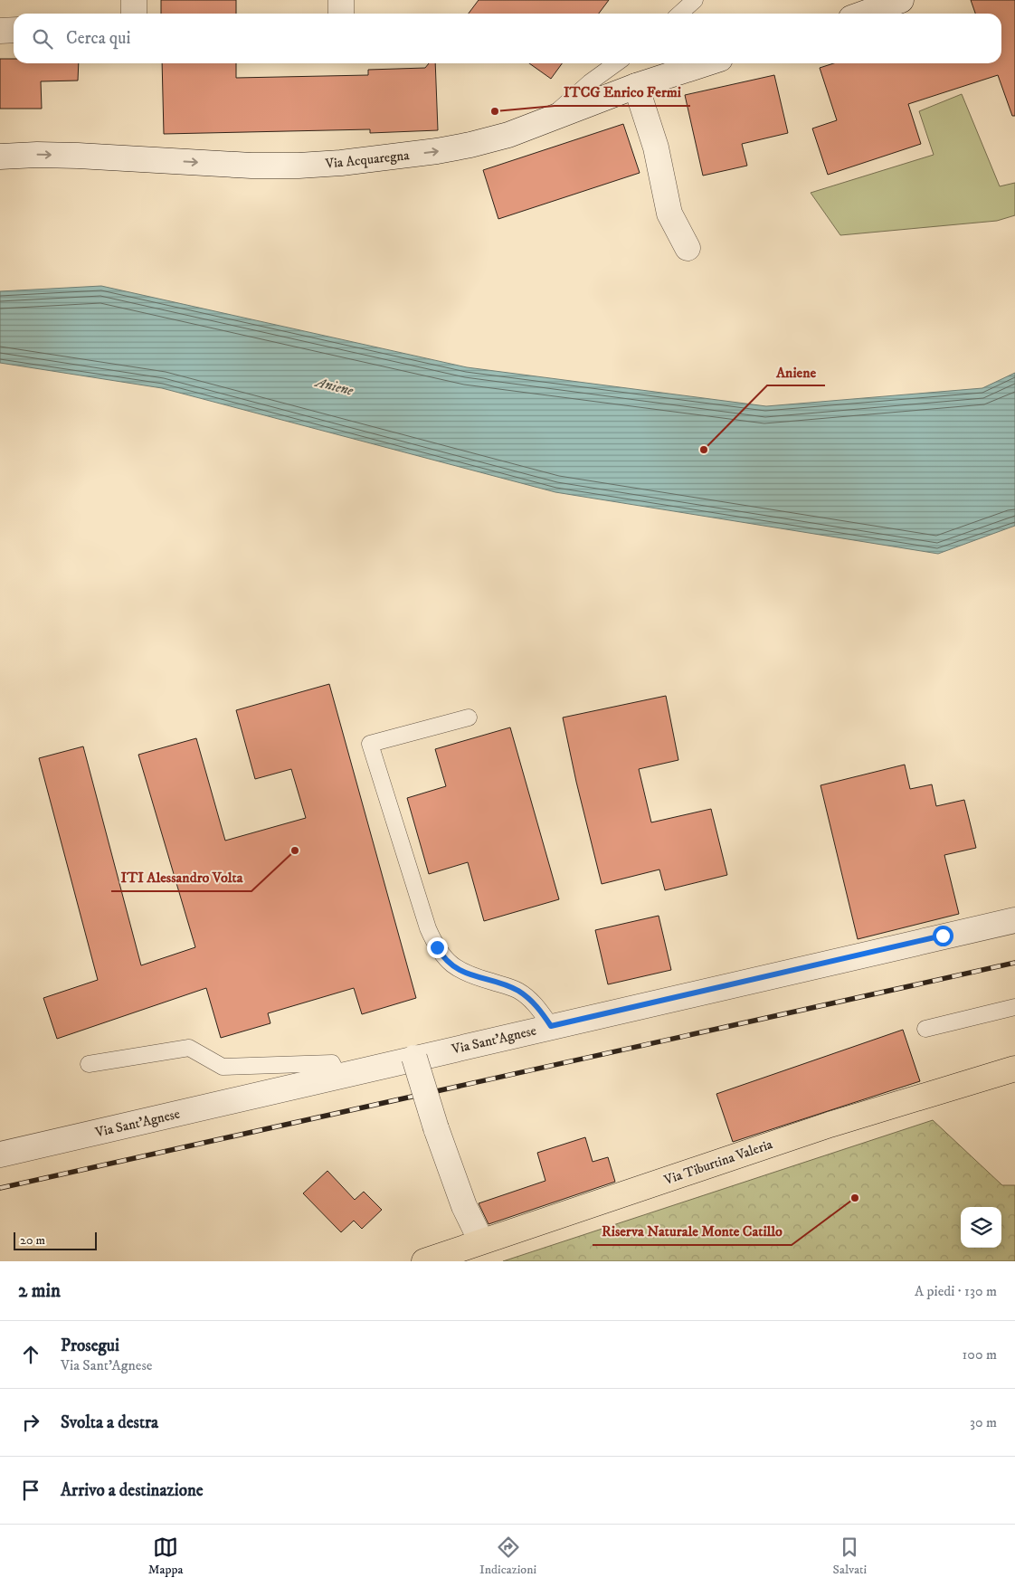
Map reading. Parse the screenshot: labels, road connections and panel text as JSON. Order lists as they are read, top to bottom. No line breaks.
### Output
{"streets":{"main road":["Via Tiburtina Valeria"],"street":["Via Acquaregna","Via Sant'Agnese"]},"one_way":["Via Acquaregna"],"water":["Aniene"],"places":["ITCG Enrico Fermi","Aniene","ITI Alessandro Volta","Riserva Naturale Monte Catillo"],"scale_bar":"20 m","page":{"search":"Cerca qui","scale":"20 m","heading":["2 min","A piedi · 130 m"],"list":[["Prosegui","Via Sant'Agnese","100 m"],["Svolta a destra","30 m"],"Arrivo a destinazione"],"nav":["Mappa","Indicazioni","Salvati"]}}
